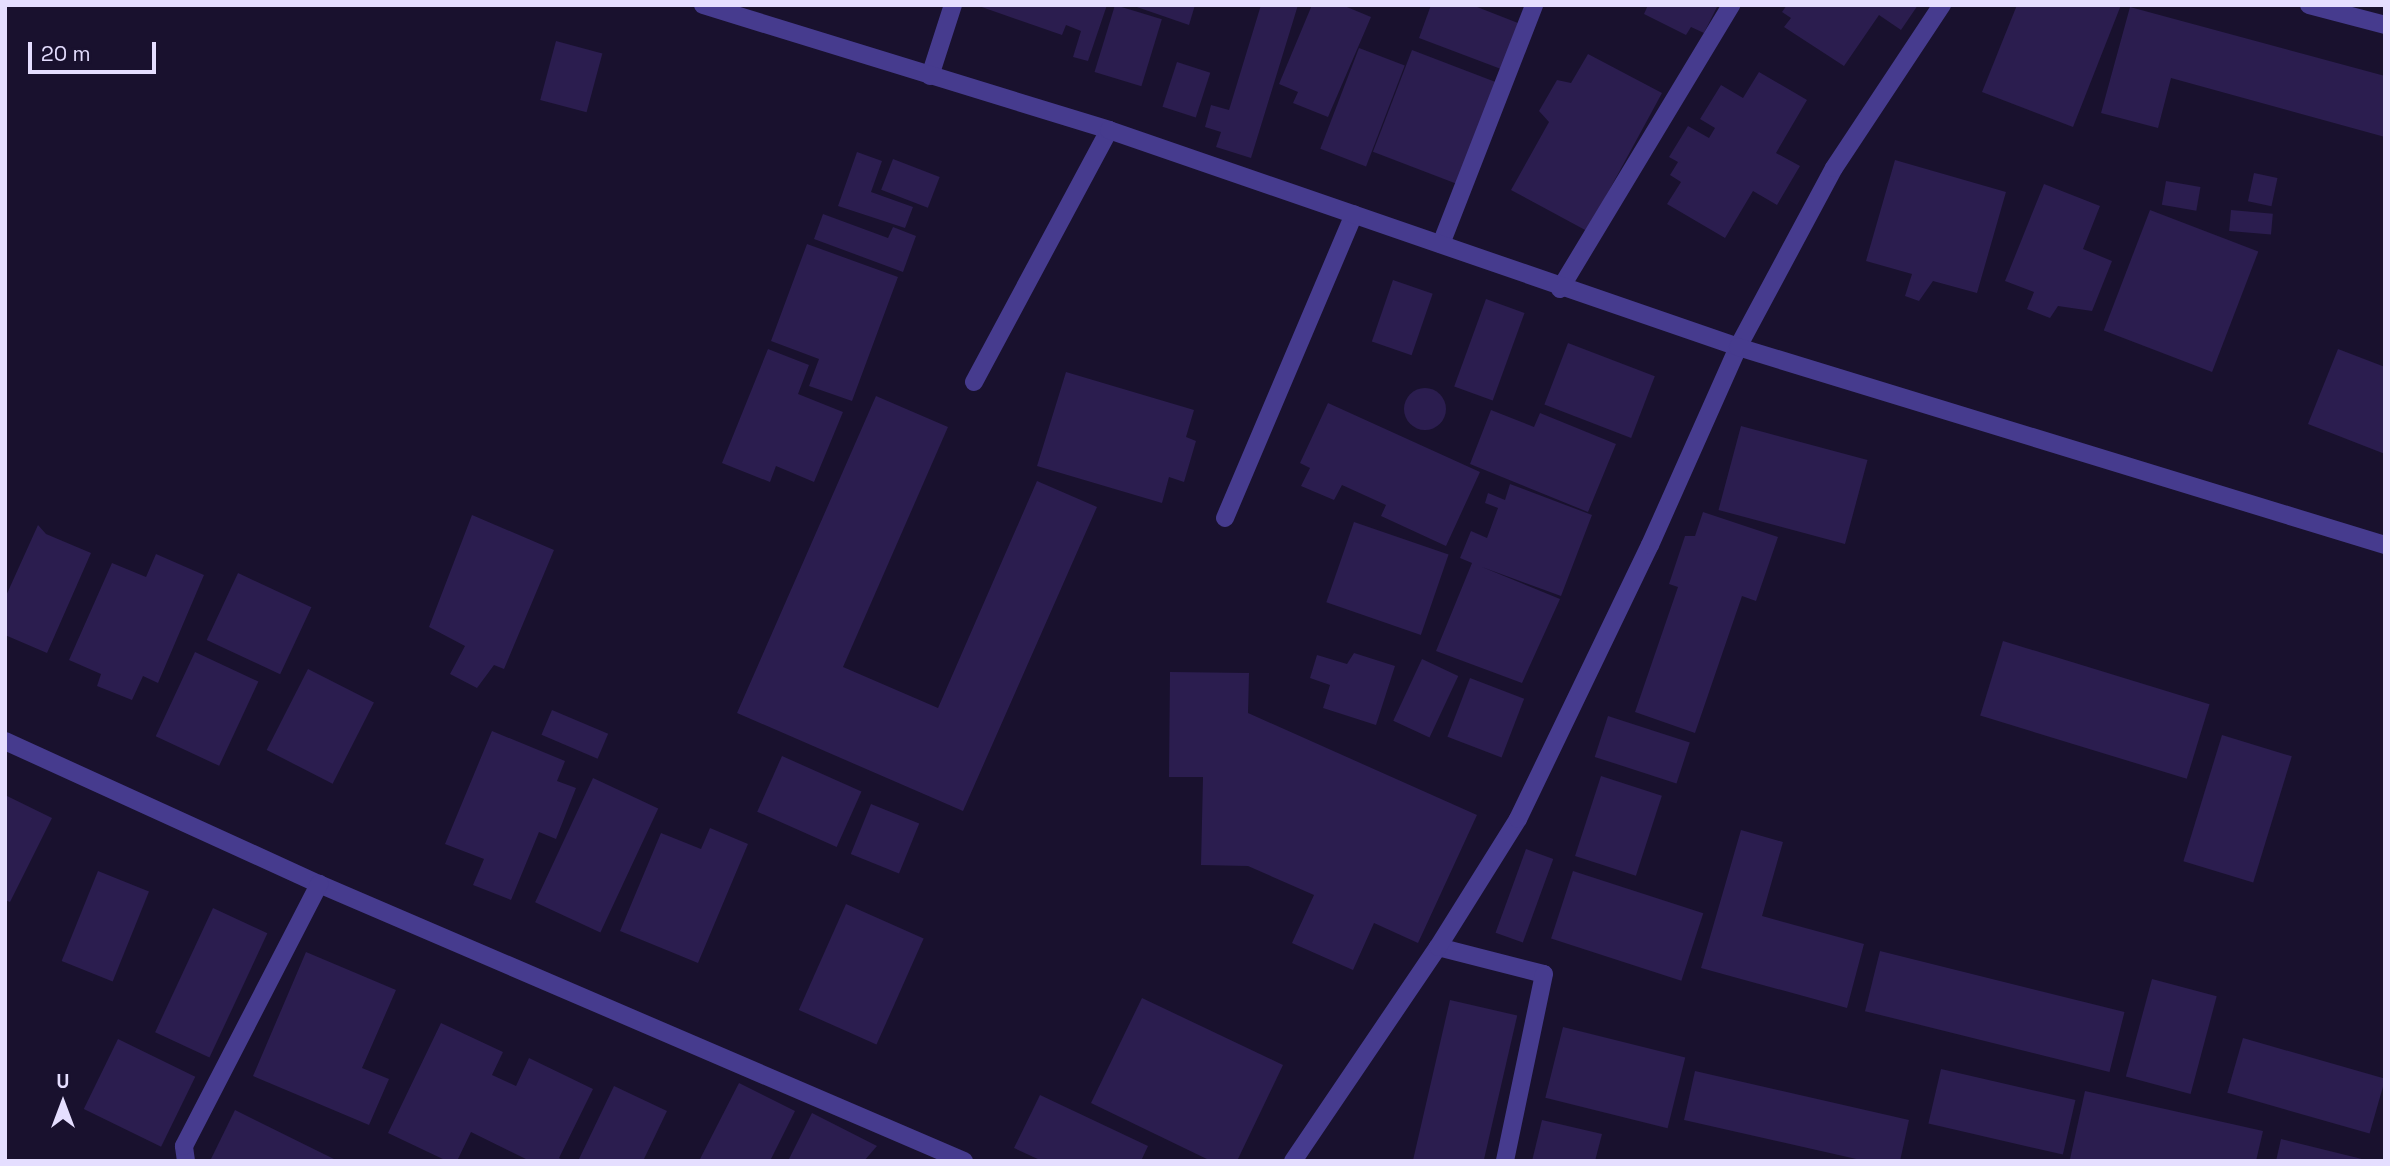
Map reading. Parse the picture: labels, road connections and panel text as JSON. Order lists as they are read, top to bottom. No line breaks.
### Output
{"scale_bar":"20 m","north":"top"}
